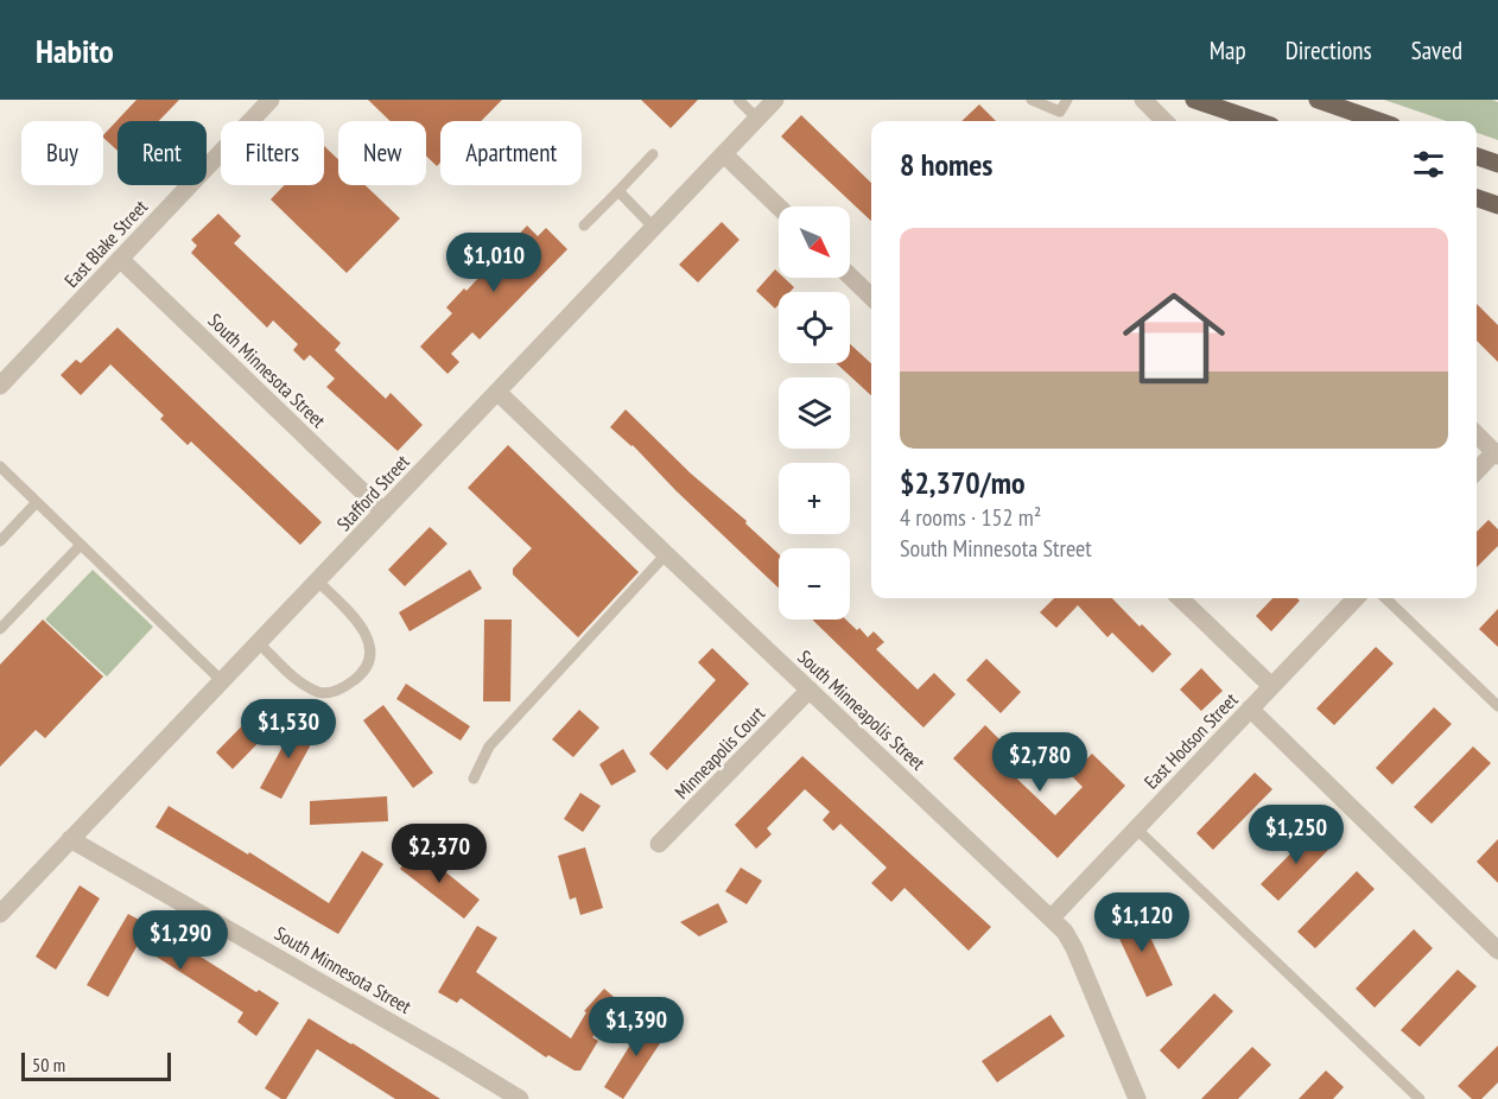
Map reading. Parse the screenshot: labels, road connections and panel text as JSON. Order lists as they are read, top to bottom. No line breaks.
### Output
{"streets":{"street":["East Blake Street","South Minnesota Street","Stafford Street","South Minneapolis Street","East Hodson Street","Minneapolis Court"]},"crossings":[["East Blake Street","South Minnesota Street"],["South Minnesota Street","Stafford Street"],["Stafford Street","South Minneapolis Street"],["South Minneapolis Street","East Hodson Street"],["South Minneapolis Street","Minneapolis Court"]],"scale_bar":"50 m","north":"bottom right","page":{"header":"Habito","nav":["Map","Directions","Saved"],"chip":["Buy","Rent","Filters","New","Apartment"],"heading":"8 homes","map_buttons":["+","−"],"list":[{"name":"$2,370/mo","note":"4 rooms · 152 m² · South Minnesota Street"}],"price":["$1,010","$1,530","$2,780","$1,250","$2,370","$1,120","$1,290","$1,390"],"scale":"50 m"}}
